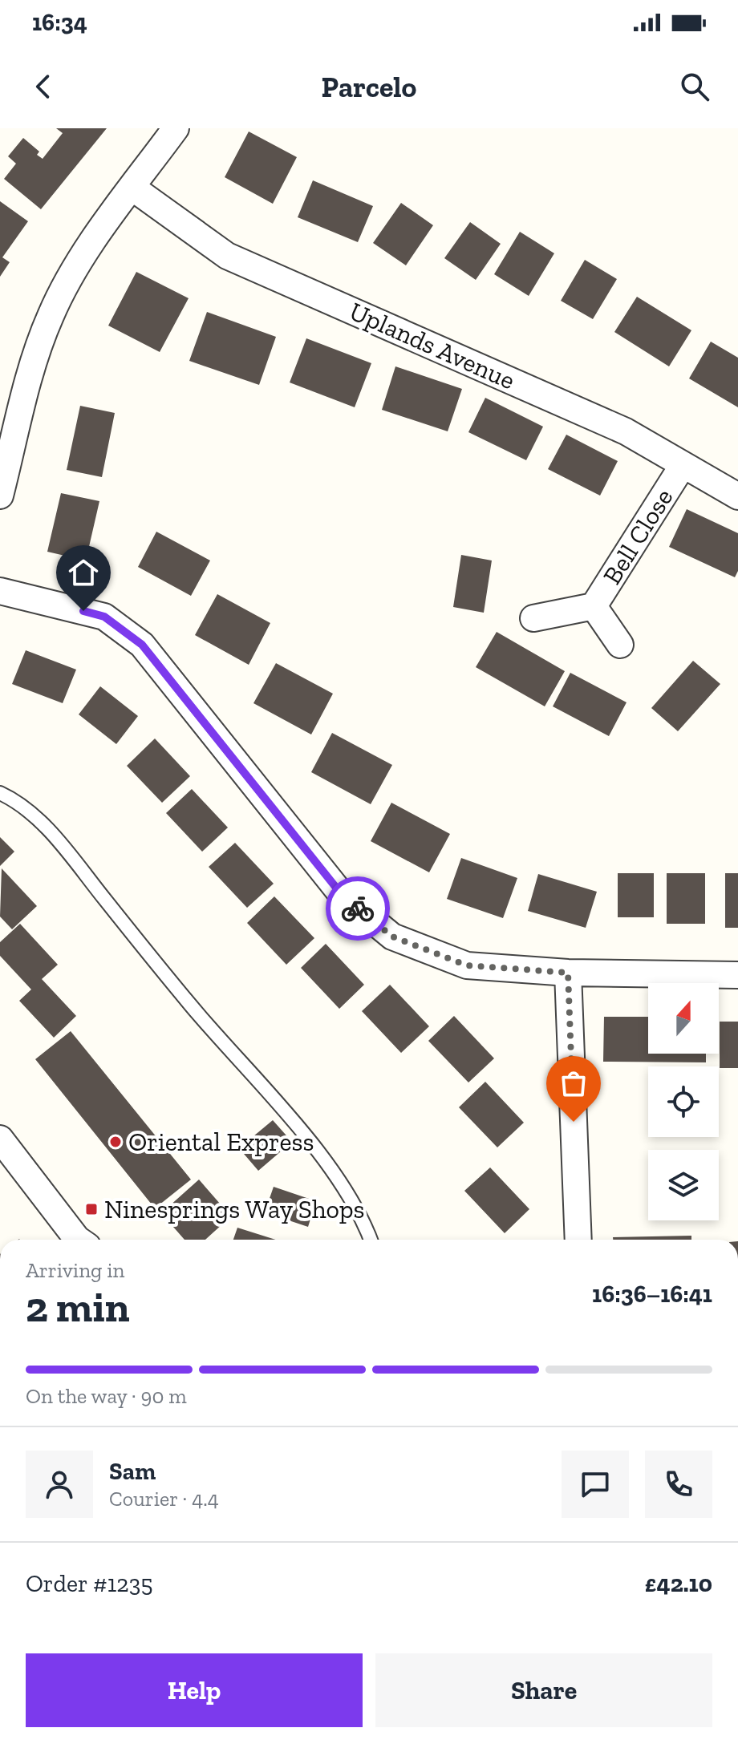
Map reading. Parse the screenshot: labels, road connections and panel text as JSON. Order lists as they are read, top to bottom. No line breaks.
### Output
{"streets":{"street":["Uplands Avenue","Bell Close"]},"crossings":[["Uplands Avenue","Bell Close"]],"places":{"other":["Oriental Express"],"transit":["Ninesprings Way Shops"]},"north":"top","page":{"status":"16:34","header":"Parcelo","heading":["2 min","Arriving in","16:36–16:41"],"panel":["Sam","Courier · 4.4","Order #1235","£42.10"],"bar":"On the way · 90 m","buttons":["Help","Share"]}}
